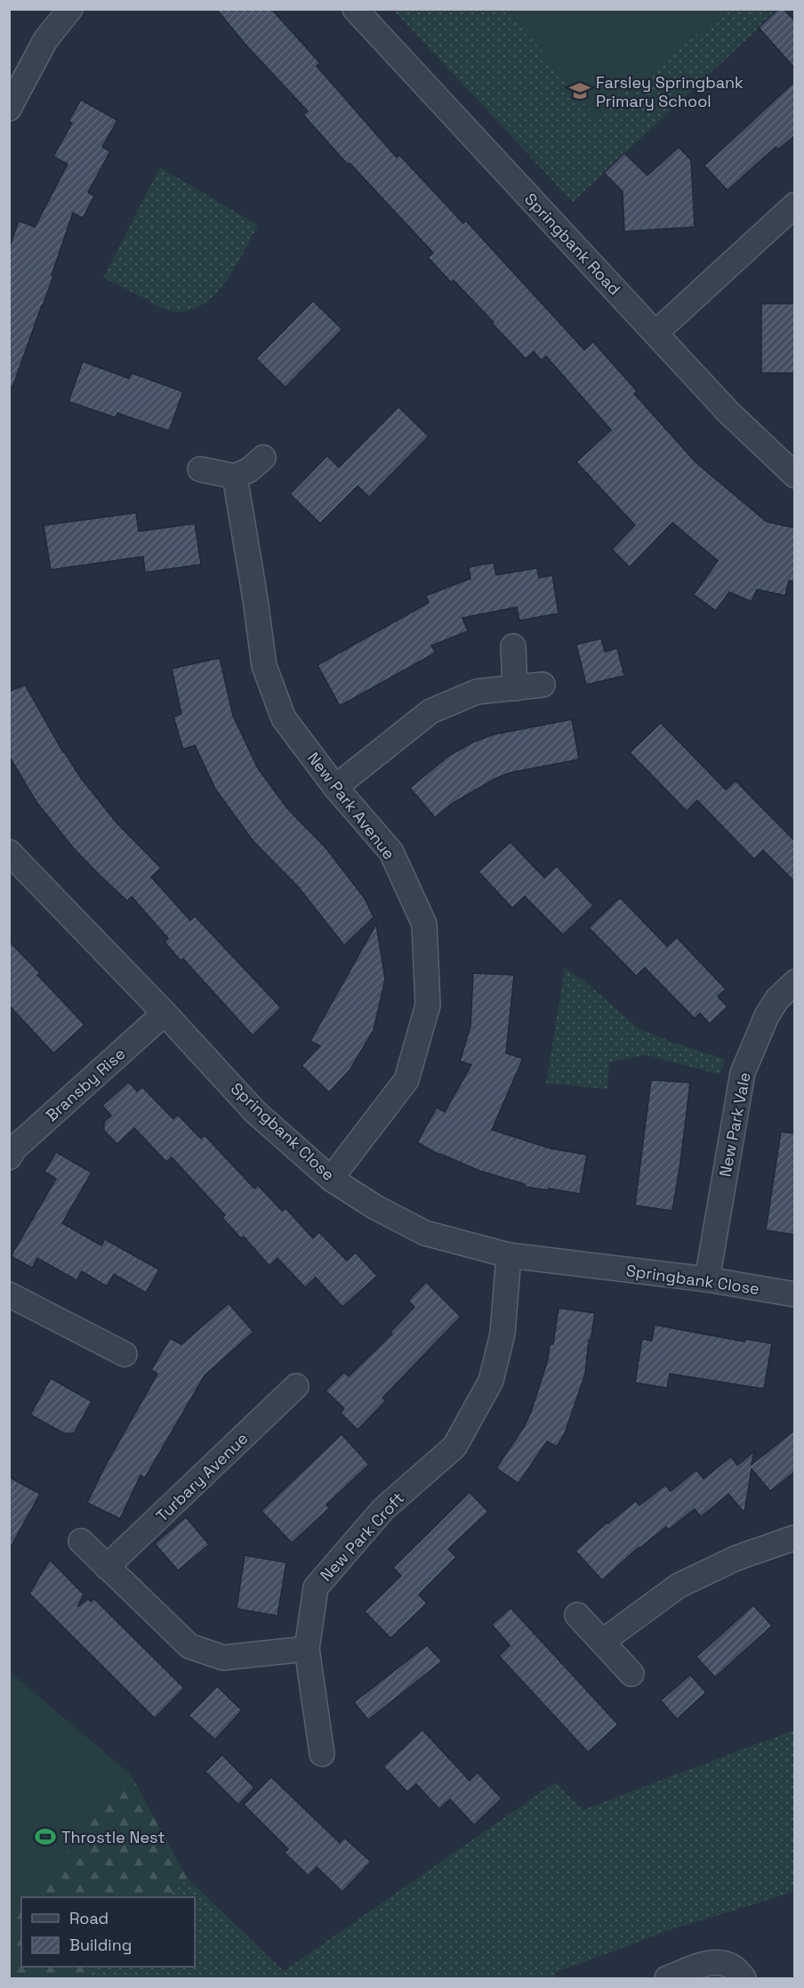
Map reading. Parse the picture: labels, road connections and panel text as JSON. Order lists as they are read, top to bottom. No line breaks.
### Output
{"streets":{"street":["Springbank Road","New Park Avenue","Bransby Rise","New Park Vale","Springbank Close","Turbary Avenue","New Park Croft"]},"crossings":[["New Park Avenue","Springbank Close"],["Bransby Rise","Springbank Close"],["New Park Vale","Springbank Close"],["Springbank Close","New Park Croft"]],"places":{"school or university":["Farsley Springbank Primary School"],"sports":["Throstle Nest"]},"legend":["Road","Building"]}
